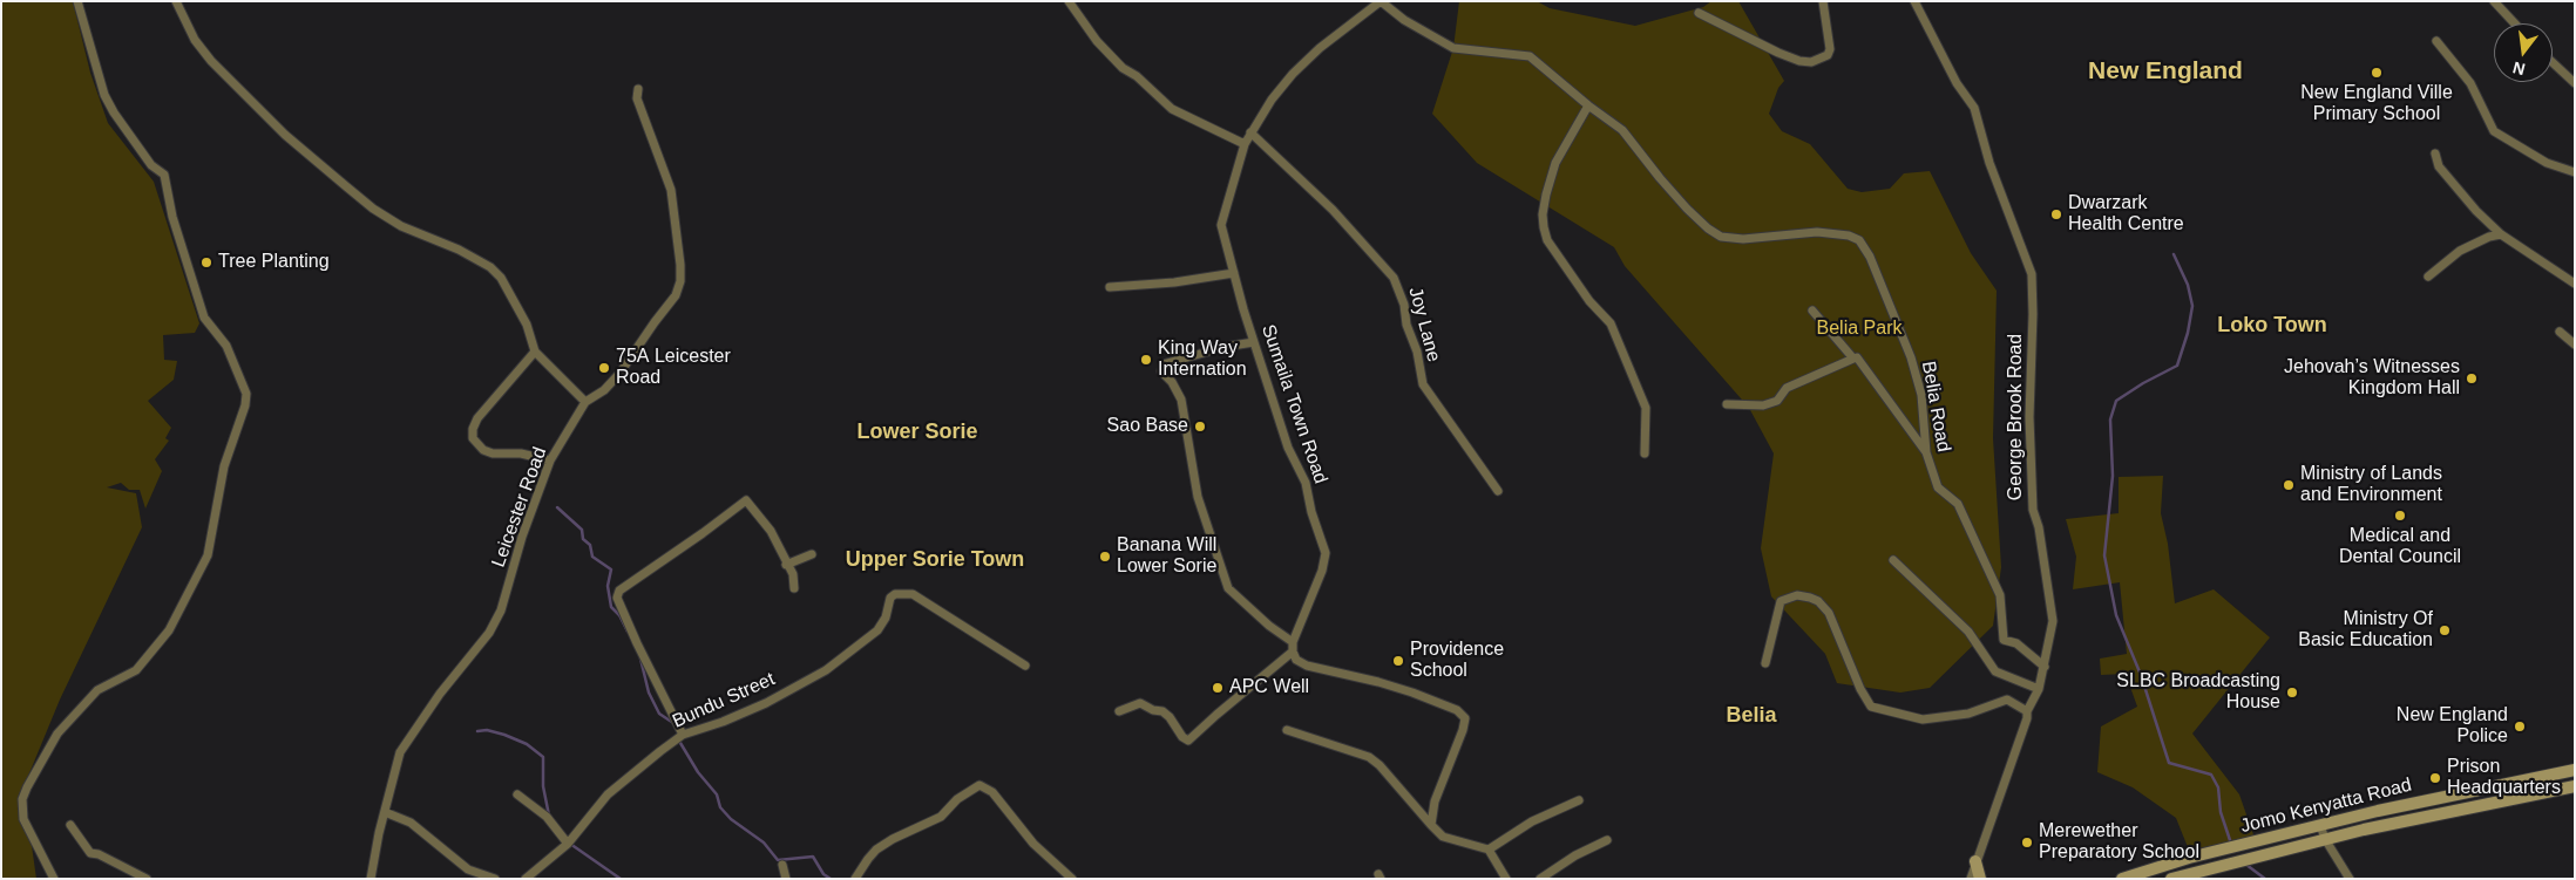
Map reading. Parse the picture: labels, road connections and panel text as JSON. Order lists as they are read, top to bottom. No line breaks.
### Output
{"streets":{"main road":["Jomo Kenyatta Road"],"street":["Joy Lane","Sumaila Town Road","Belia Road","George Brook Road","Leicester Road","Bundu Street"]},"crossings":[["Joy Lane","Sumaila Town Road"],["Belia Road","George Brook Road"]],"districts":["New England","Loko Town","Lower Sorie","Upper Sorie Town","Belia"],"parks":["Belia Park"],"places":["New England Ville Primary School","Dwarzark Health Centre","Tree Planting","King Way Internation","75A Leicester Road","Jehovah’s Witnesses Kingdom Hall","Sao Base","Ministry of Lands and Environment","Medical and Dental Council","Banana Will Lower Sorie","Ministry Of Basic Education","Providence School","APC Well","SLBC Broadcasting House","New England Police","Prison Headquarters","Merewether Preparatory School"],"north":"bottom"}
